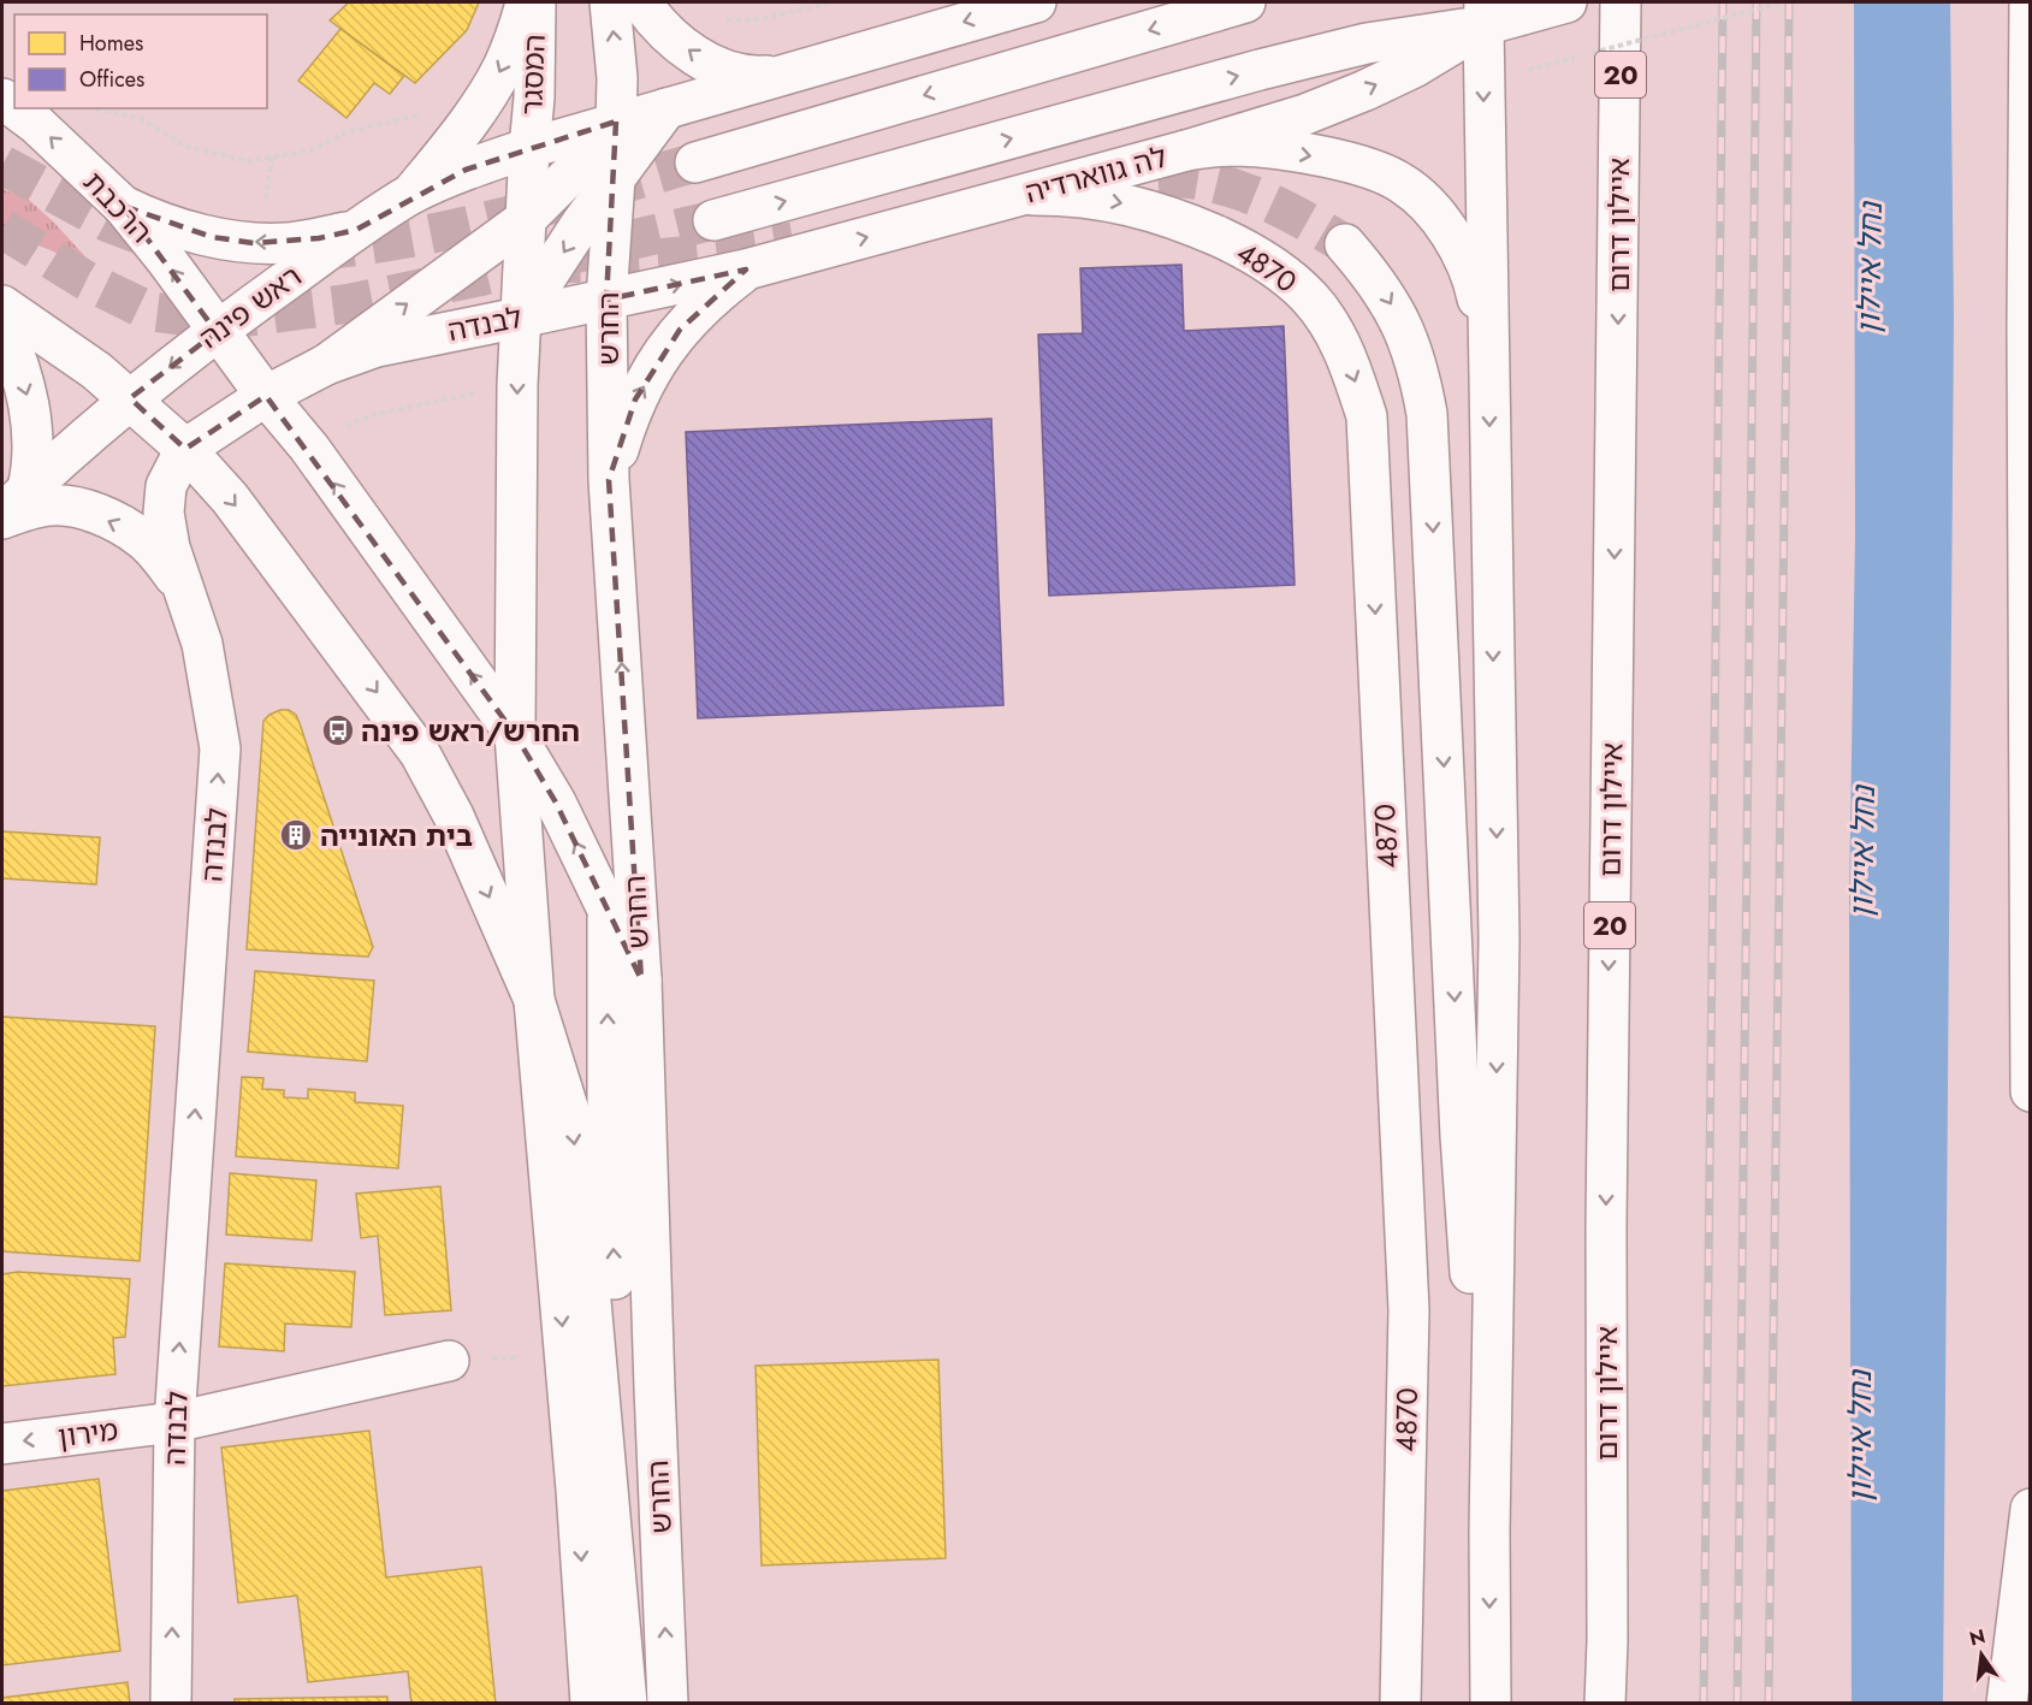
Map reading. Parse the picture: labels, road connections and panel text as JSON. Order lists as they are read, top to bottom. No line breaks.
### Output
{"streets":{"main road":["המסגר","20","לה גווארדיה","הרכבת","איילון דרום","4870","ראש פינה","לבנדה","החרש","מירון"]},"crossings":[["המסגר","ראש פינה"],["לה גווארדיה","4870"],["לה גווארדיה","לבנדה"],["לה גווארדיה","החרש"],["הרכבת","ראש פינה"],["הרכבת","לבנדה"],["הרכבת","החרש"],["לבנדה","החרש"],["לבנדה","מירון"]],"one_way":["מירון"],"water":["נחל איילון"],"places":{"bus stop":["החרש/ראש פינה"],"building":["בית האונייה"]},"legend":["Homes","Offices"],"north":"top"}
